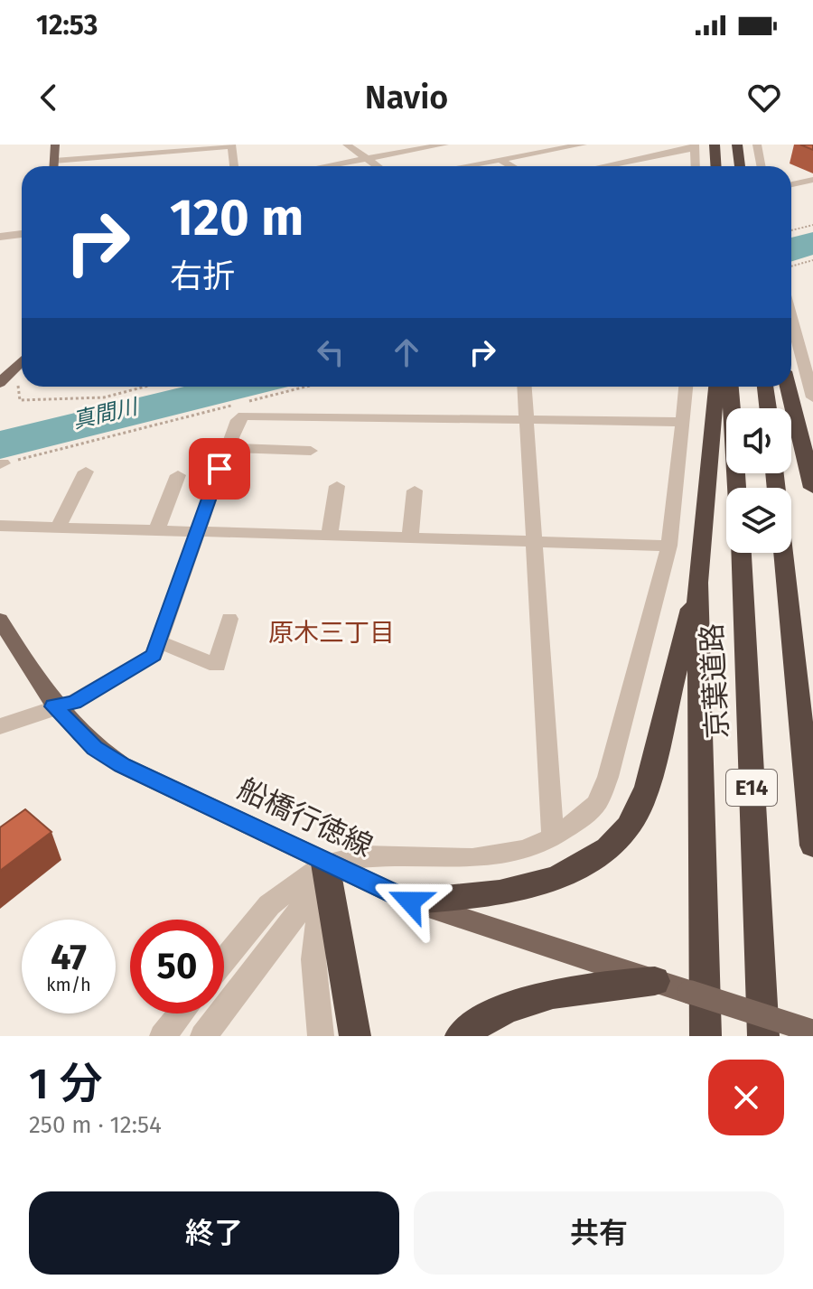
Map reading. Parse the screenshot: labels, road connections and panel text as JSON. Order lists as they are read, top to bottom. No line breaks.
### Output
{"streets":{"highway":["京葉道路","E14"],"main road":["船橋行徳線"]},"districts":["原木三丁目"],"water":["真間川"],"page":{"status":"12:53","header":"Navio","turn":["120 m","右折"],"speed":"47 km/h","limit":"50","heading":["1 分","250 m · 12:54"],"buttons":["終了","共有"]}}
